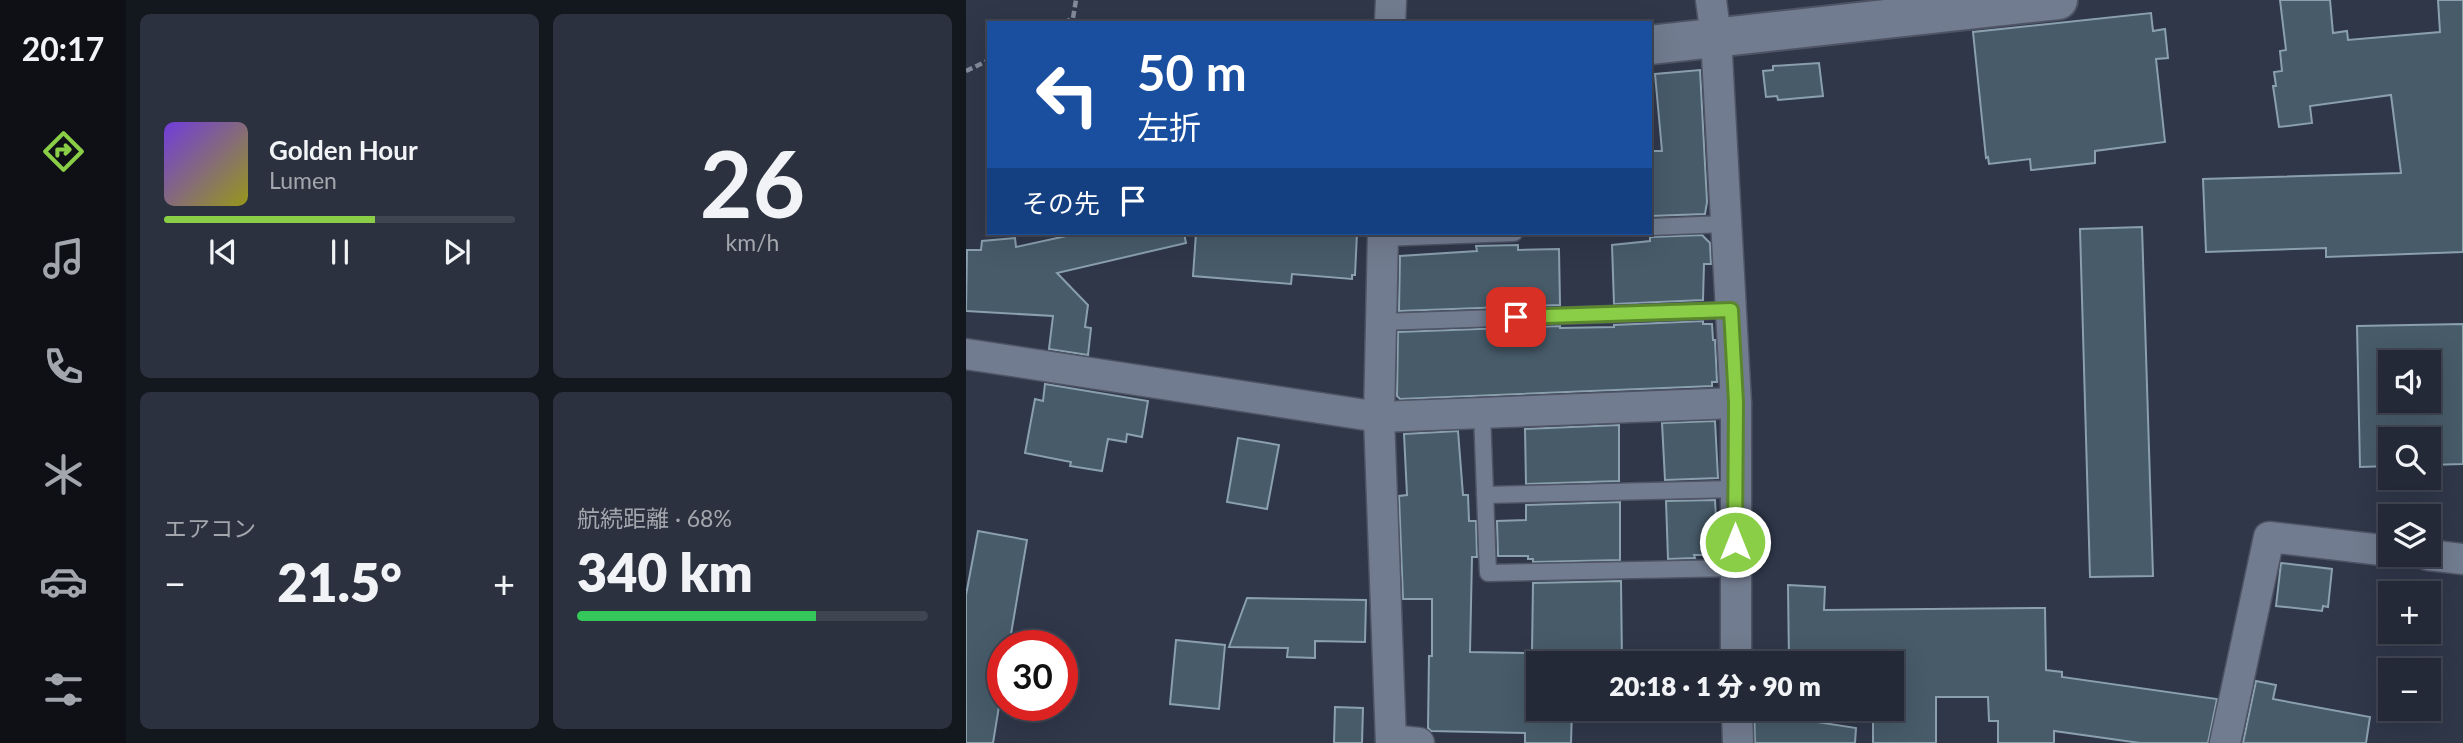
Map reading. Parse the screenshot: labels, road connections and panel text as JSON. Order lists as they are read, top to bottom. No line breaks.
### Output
{"page":{"tabs":"20:17","tile":[["26","km/h"],"エアコン",["航続距離 · 68%","340 km"]],"turn":["50 m","左折"],"song":["Golden Hour","Lumen"],"then":"その先","map_buttons":["+","−"],"heat":["−","21.5°","+"],"limit":"30","trip":"20:18 · 1 分 · 90 m"}}
